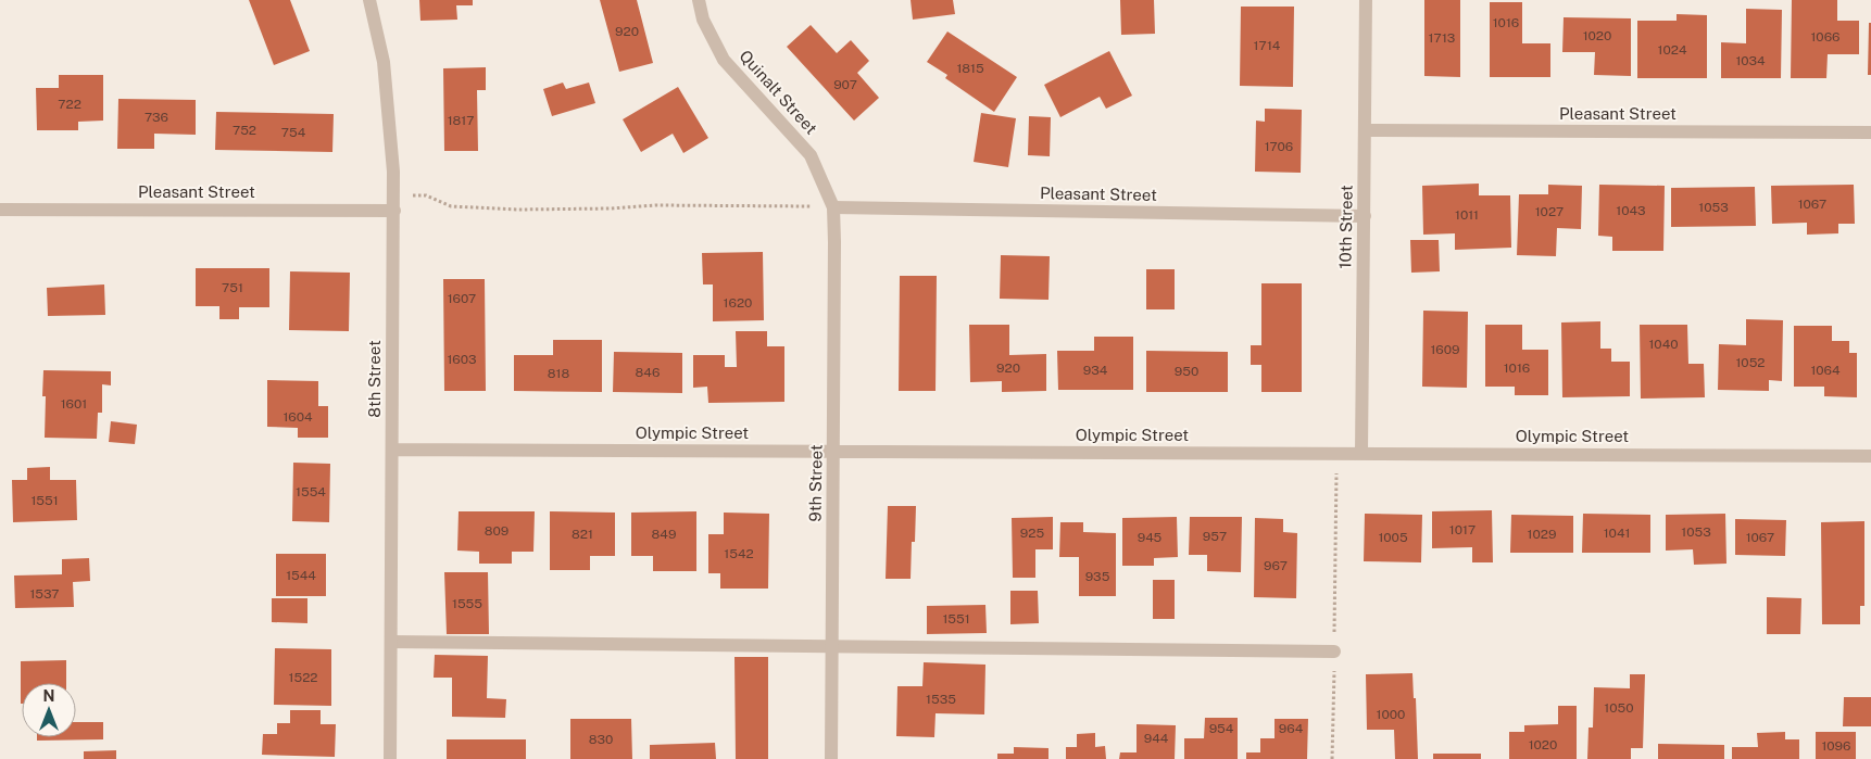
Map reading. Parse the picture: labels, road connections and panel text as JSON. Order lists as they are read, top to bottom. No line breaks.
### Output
{"streets":{"street":["Quinalt Street","Pleasant Street","10th Street","8th Street","Olympic Street","9th Street"]},"crossings":[["Quinalt Street","Pleasant Street"],["Quinalt Street","9th Street"],["Pleasant Street","10th Street"],["Pleasant Street","8th Street"],["Pleasant Street","9th Street"],["10th Street","Olympic Street"],["8th Street","Olympic Street"],["Olympic Street","9th Street"]],"house_numbers":["1016","920","1020","1066","1713","1714","1024","1034","1815","907","722","736","1817","752","754","1706","1067","1053","1043","1027","1011","751","1607","1620","1040","1609","1603","1052","920","1016","934","1064","950","846","818","1601","1604","1554","1551","1017","809","1053","925","1041","821","849","1029","957","945","1005","1067","1542","967","1544","935","1537","1555","1551","1522","1535","1050","1000","954","964","944","830","1020","1096"],"north":"top"}
